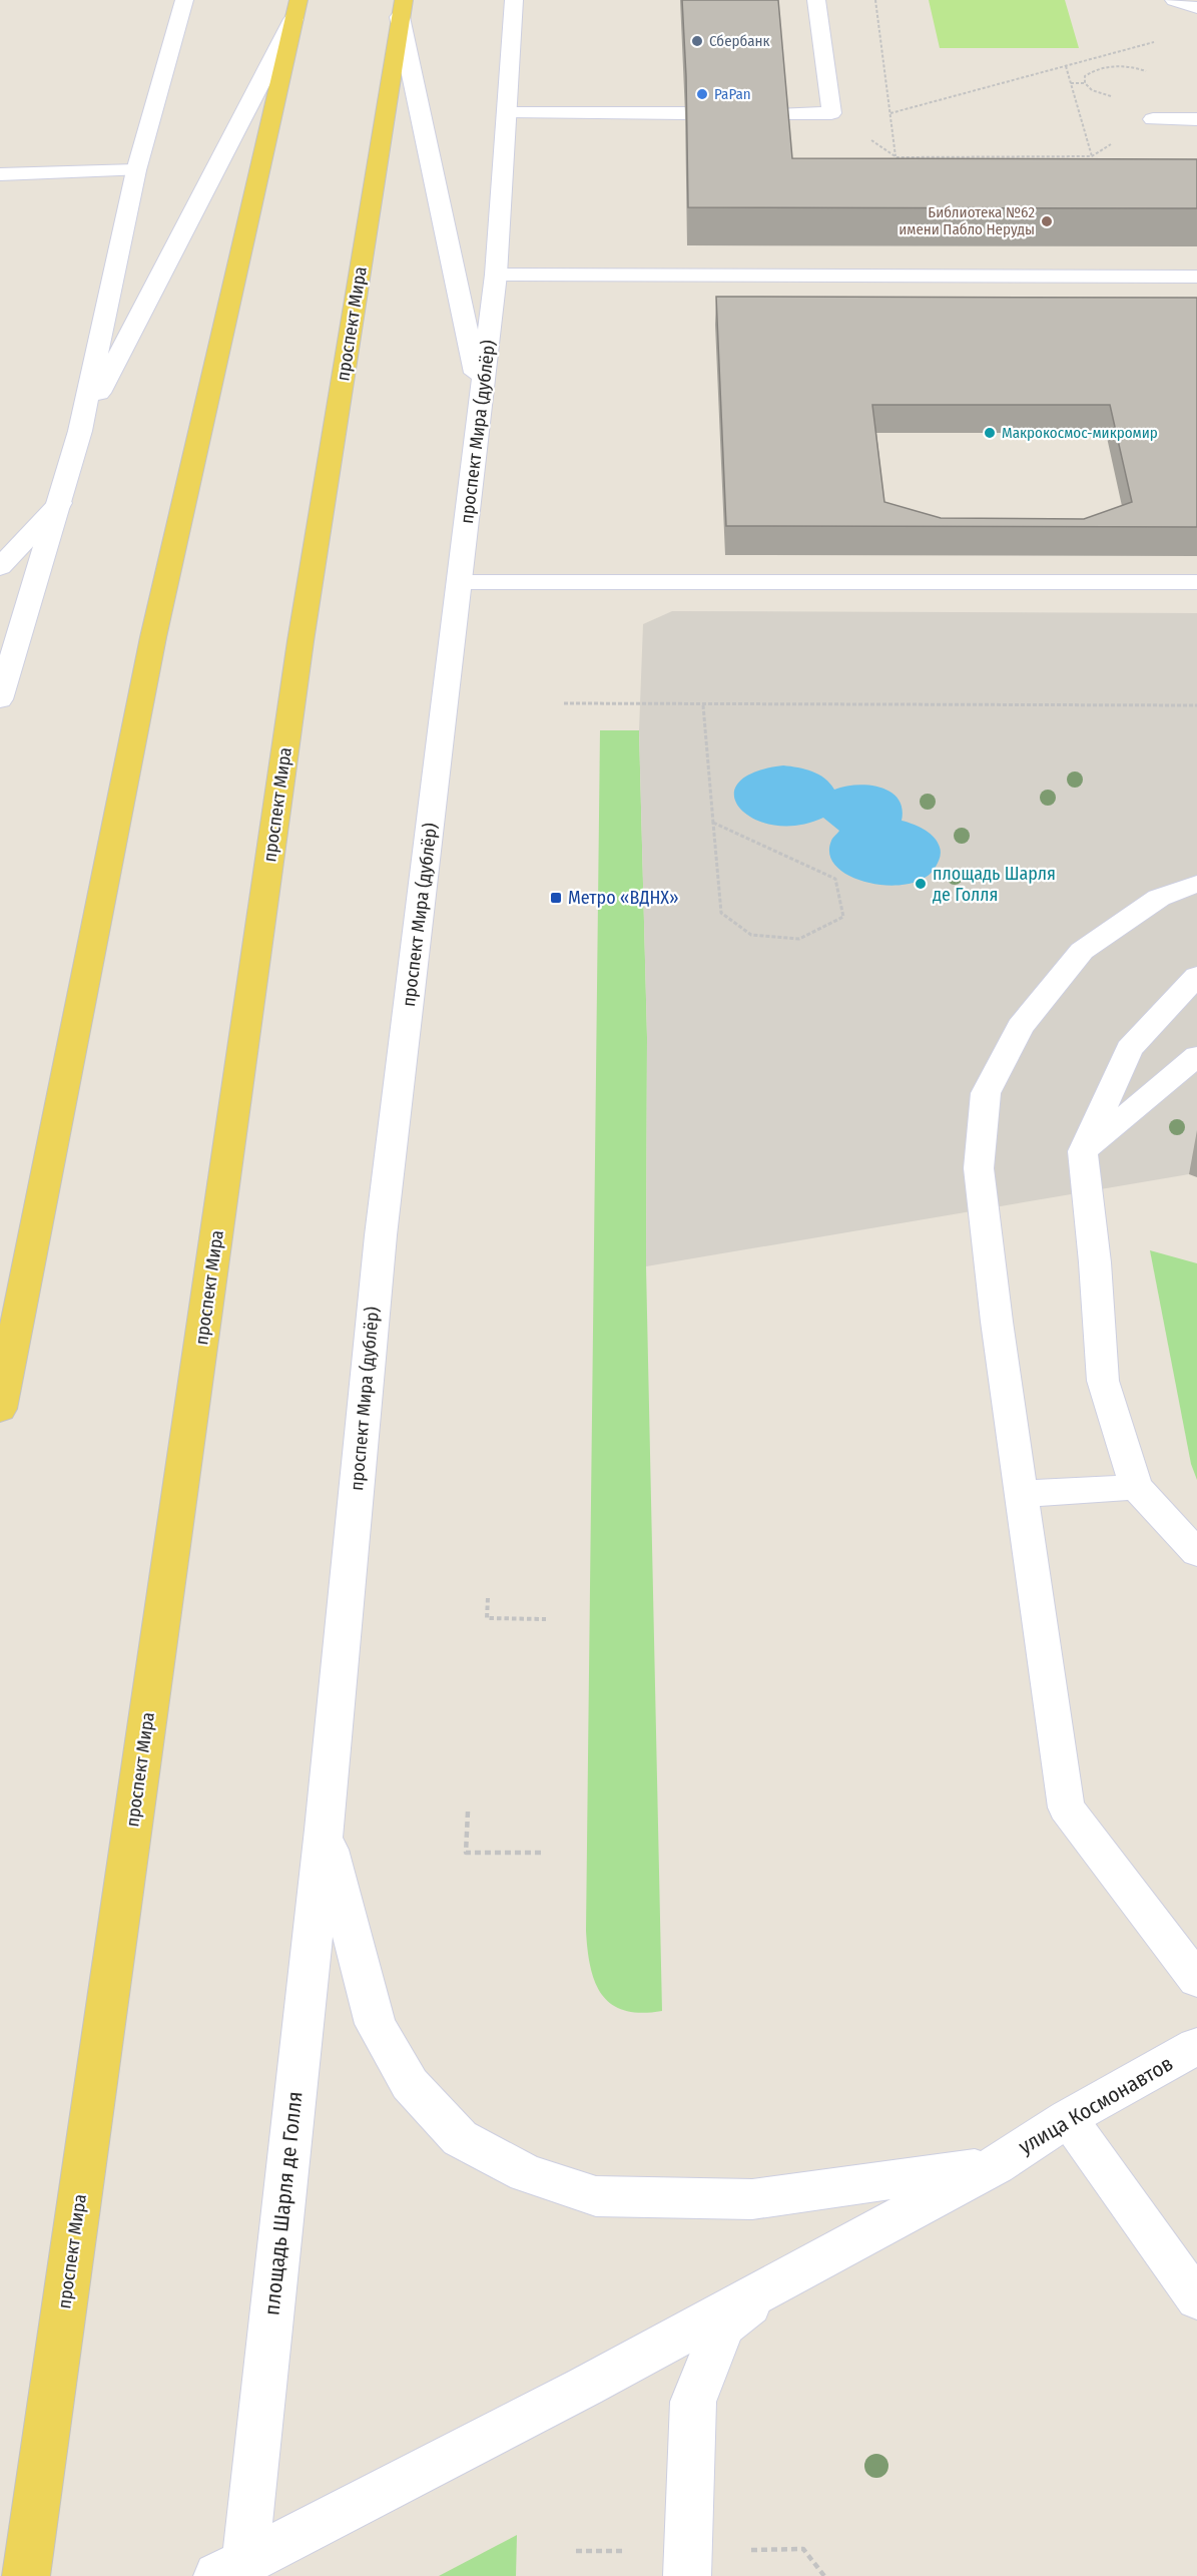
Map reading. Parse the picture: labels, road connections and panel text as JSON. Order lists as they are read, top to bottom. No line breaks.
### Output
{"streets":{"main road":["проспект Мира","проспект Мира (дублёр)","улица Космонавтов","площадь Шарля де Голля"]},"crossings":[["проспект Мира (дублёр)","площадь Шарля де Голля"]],"places":{"other":["Сбербанк","PaPan","Библиотека №62 имени Пабло Неруды","Макрокосмос-микромир","площадь Шарля де Голля"],"transit":["Метро «ВДНХ»"]}}
